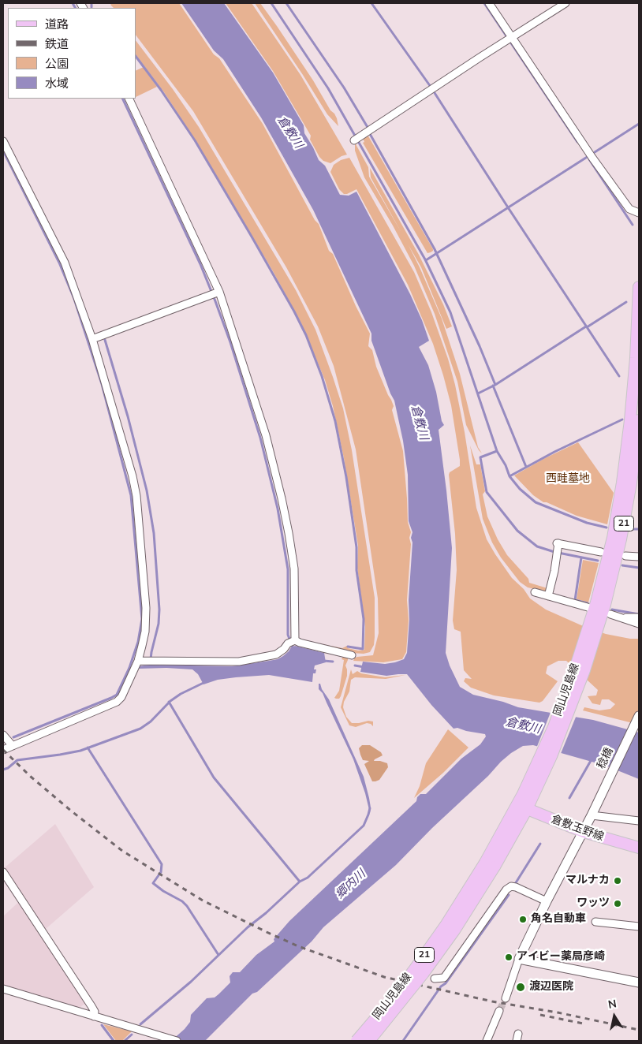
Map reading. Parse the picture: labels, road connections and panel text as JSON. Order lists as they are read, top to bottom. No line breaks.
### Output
{"streets":{"main road":["21","岡山児島線","倉敷玉野線"],"street":["稔橋"]},"crossings":[["岡山児島線","倉敷玉野線"],["稔橋","倉敷玉野線"]],"water":["倉敷川","郷内川"],"parks":["西畦墓地"],"places":["マルナカ","ワッツ","角名自動車","アイビー薬局彦崎","渡辺医院"],"legend":["道路","鉄道","公園","水域"],"north":"top"}
